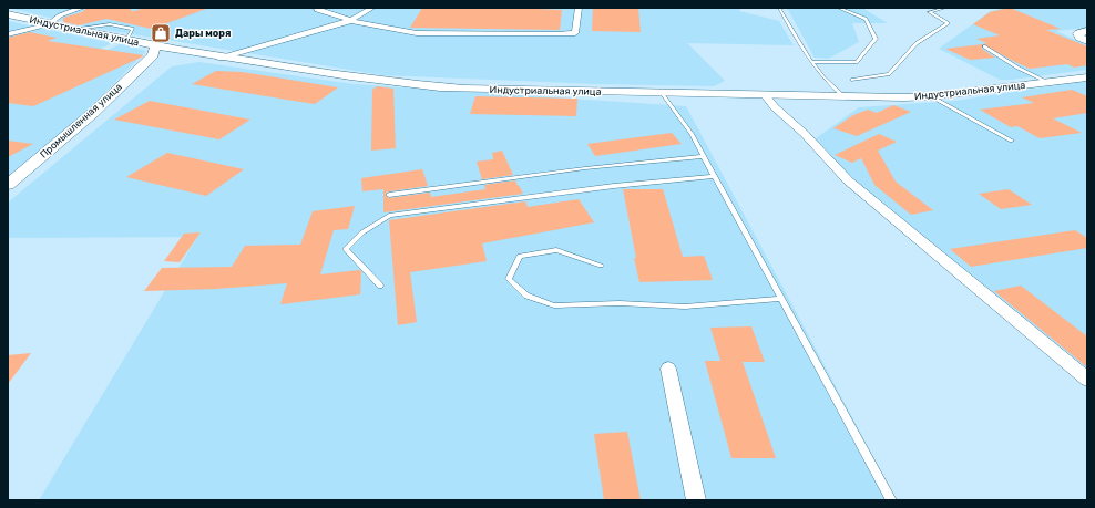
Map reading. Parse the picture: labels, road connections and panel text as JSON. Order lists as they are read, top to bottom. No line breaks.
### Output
{"streets":{"main road":["Индустриальная улица","Промышленная улица"]},"crossings":[["Индустриальная улица","Промышленная улица"]],"places":{"shop":["Дары моря"]}}
